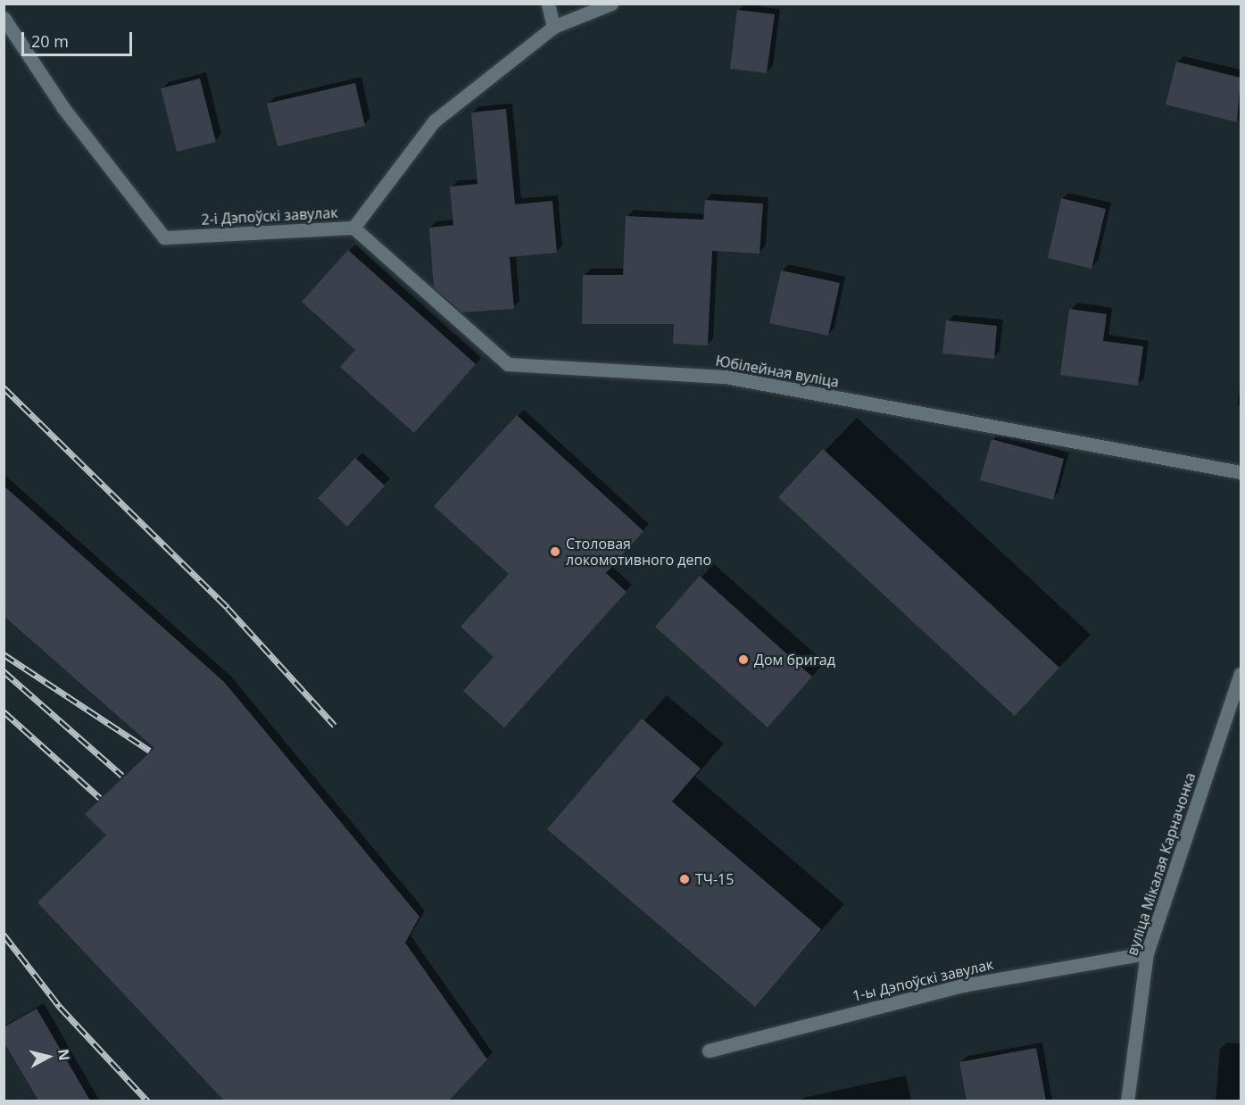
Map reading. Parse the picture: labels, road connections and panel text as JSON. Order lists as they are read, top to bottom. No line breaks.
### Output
{"streets":{"street":["2-і Дэпоўскі завулак","Юбілейная вуліца","вуліца Мікалая Карначонка","1-ы Дэпоўскі завулак"]},"crossings":[["2-і Дэпоўскі завулак","Юбілейная вуліца"],["вуліца Мікалая Карначонка","1-ы Дэпоўскі завулак"]],"places":["Столовая локомотивного депо","Дом бригад","ТЧ-15"],"scale_bar":"20 m","north":"right"}
